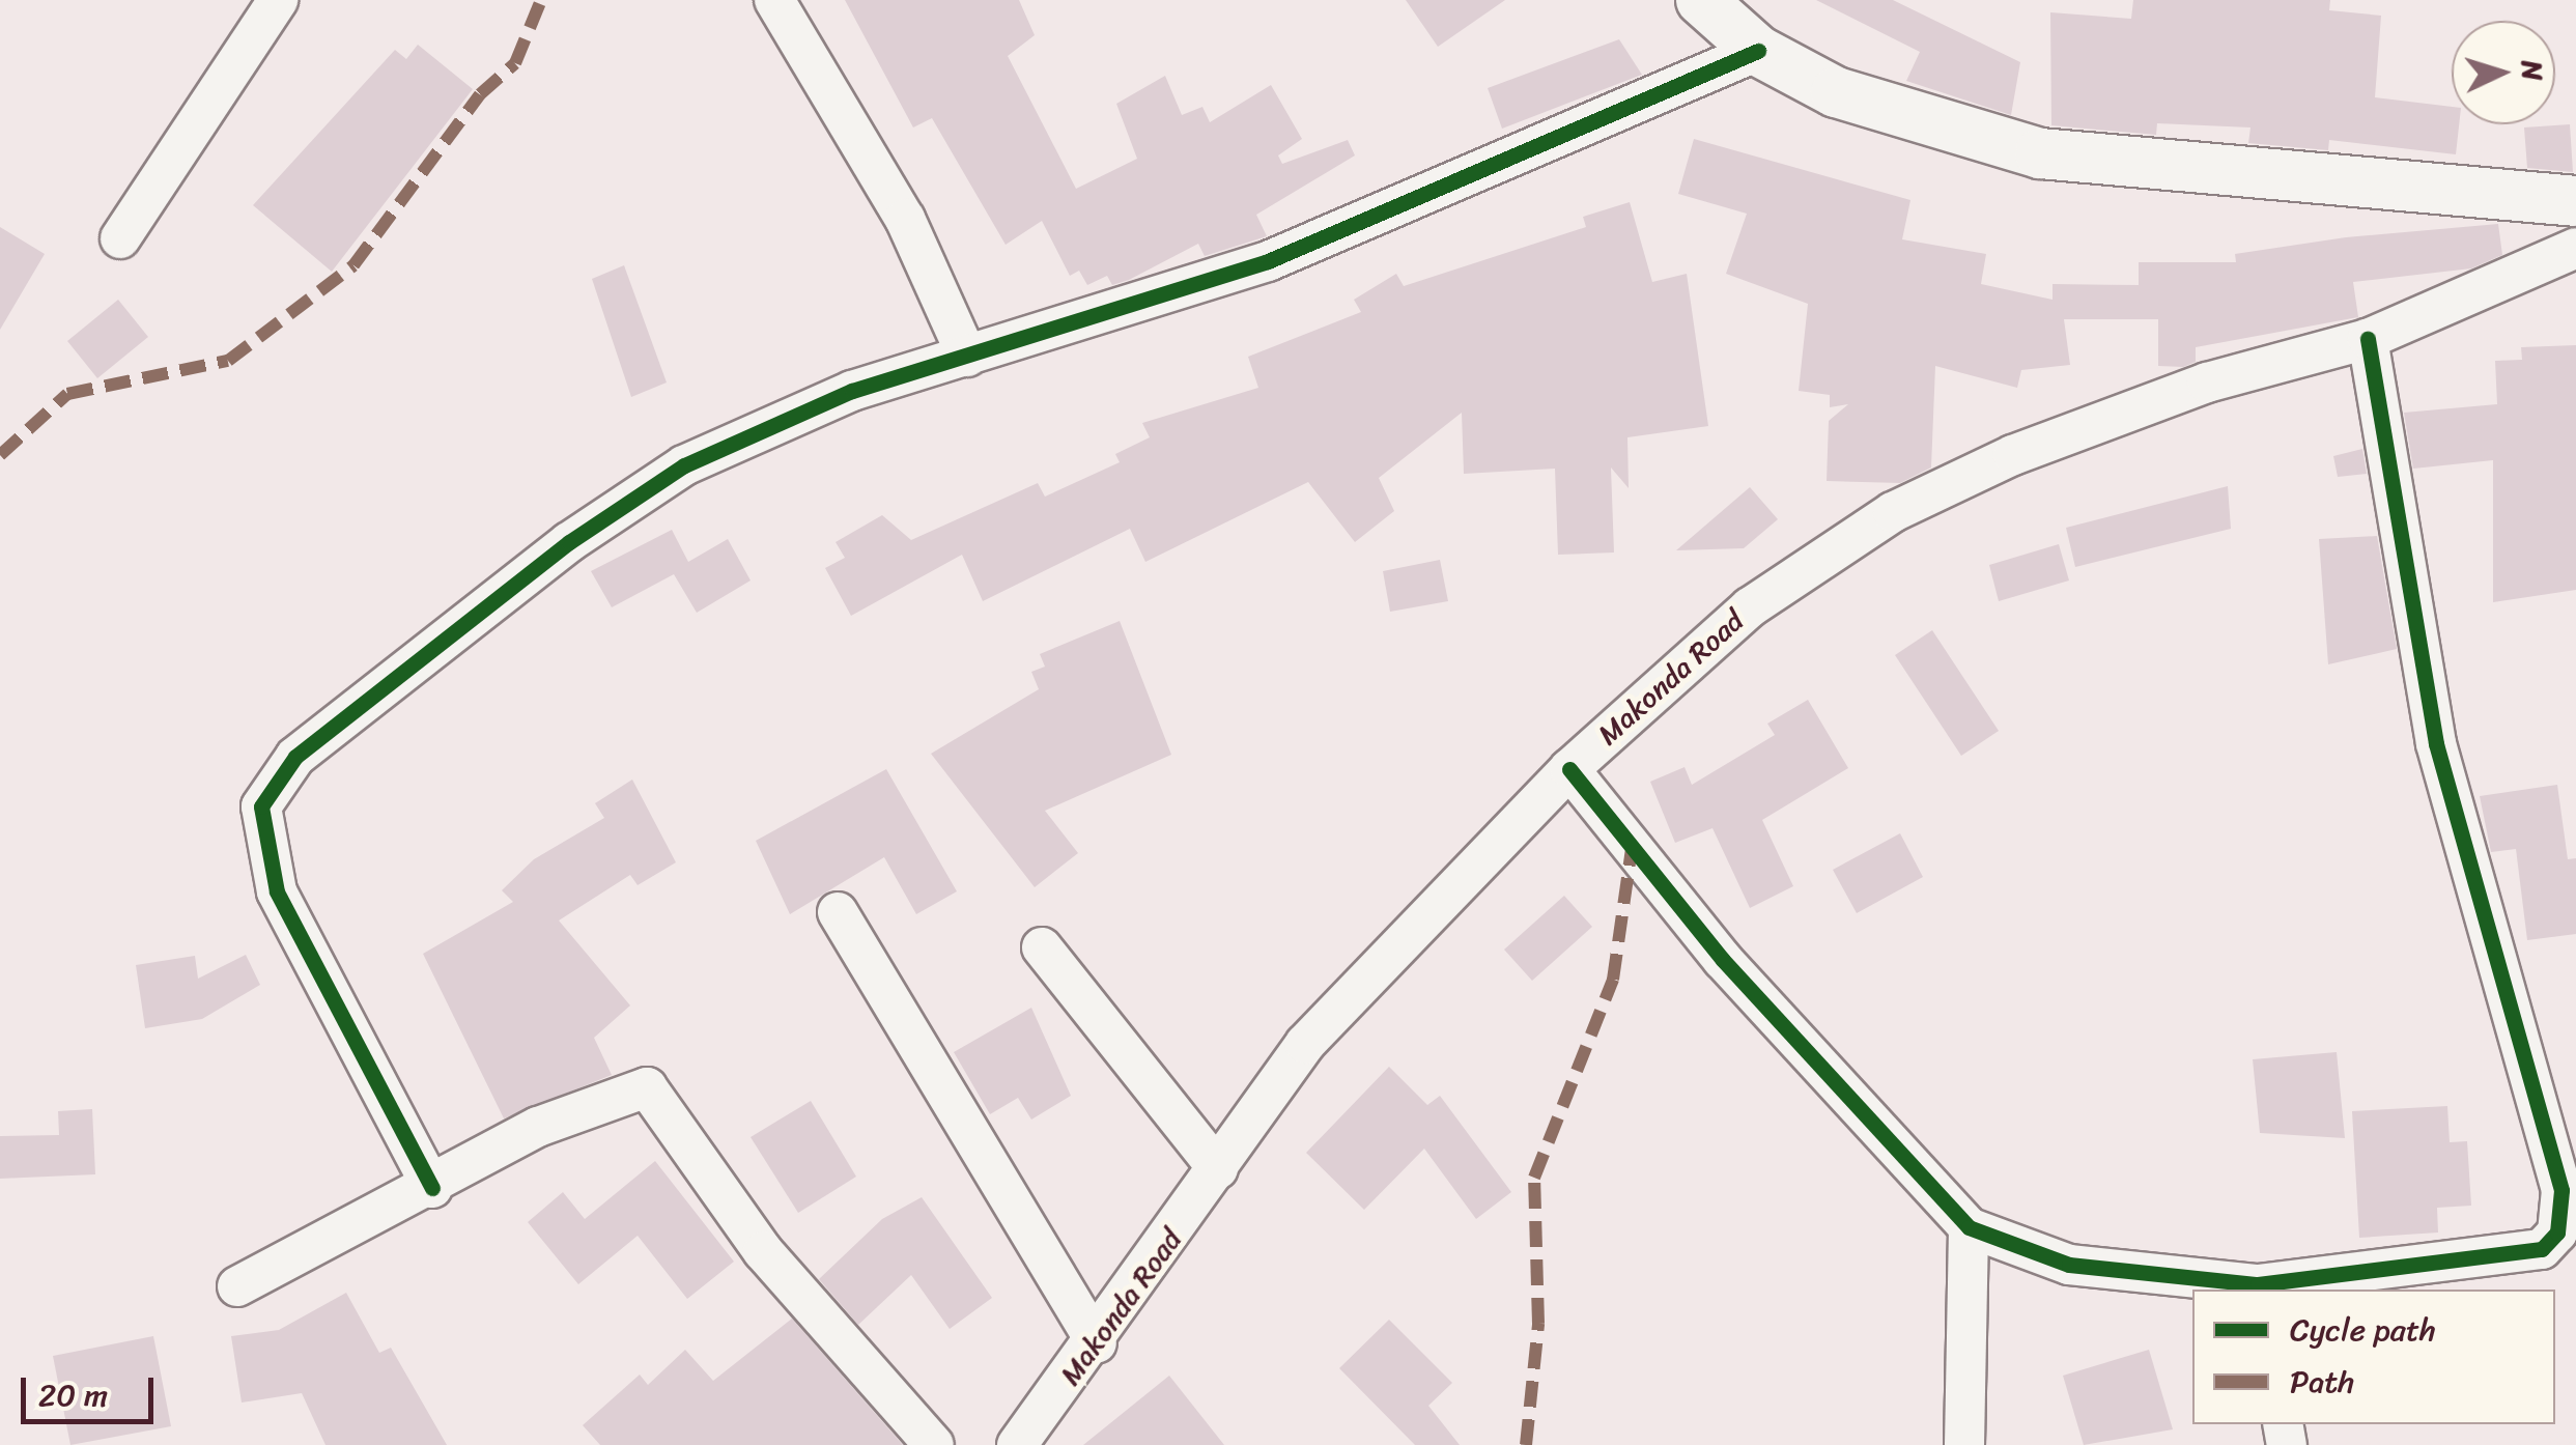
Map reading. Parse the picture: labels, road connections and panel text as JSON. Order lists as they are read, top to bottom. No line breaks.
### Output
{"streets":{"street":["Makonda Road"]},"legend":["Cycle path","Path"],"scale_bar":"20 m","north":"right"}
